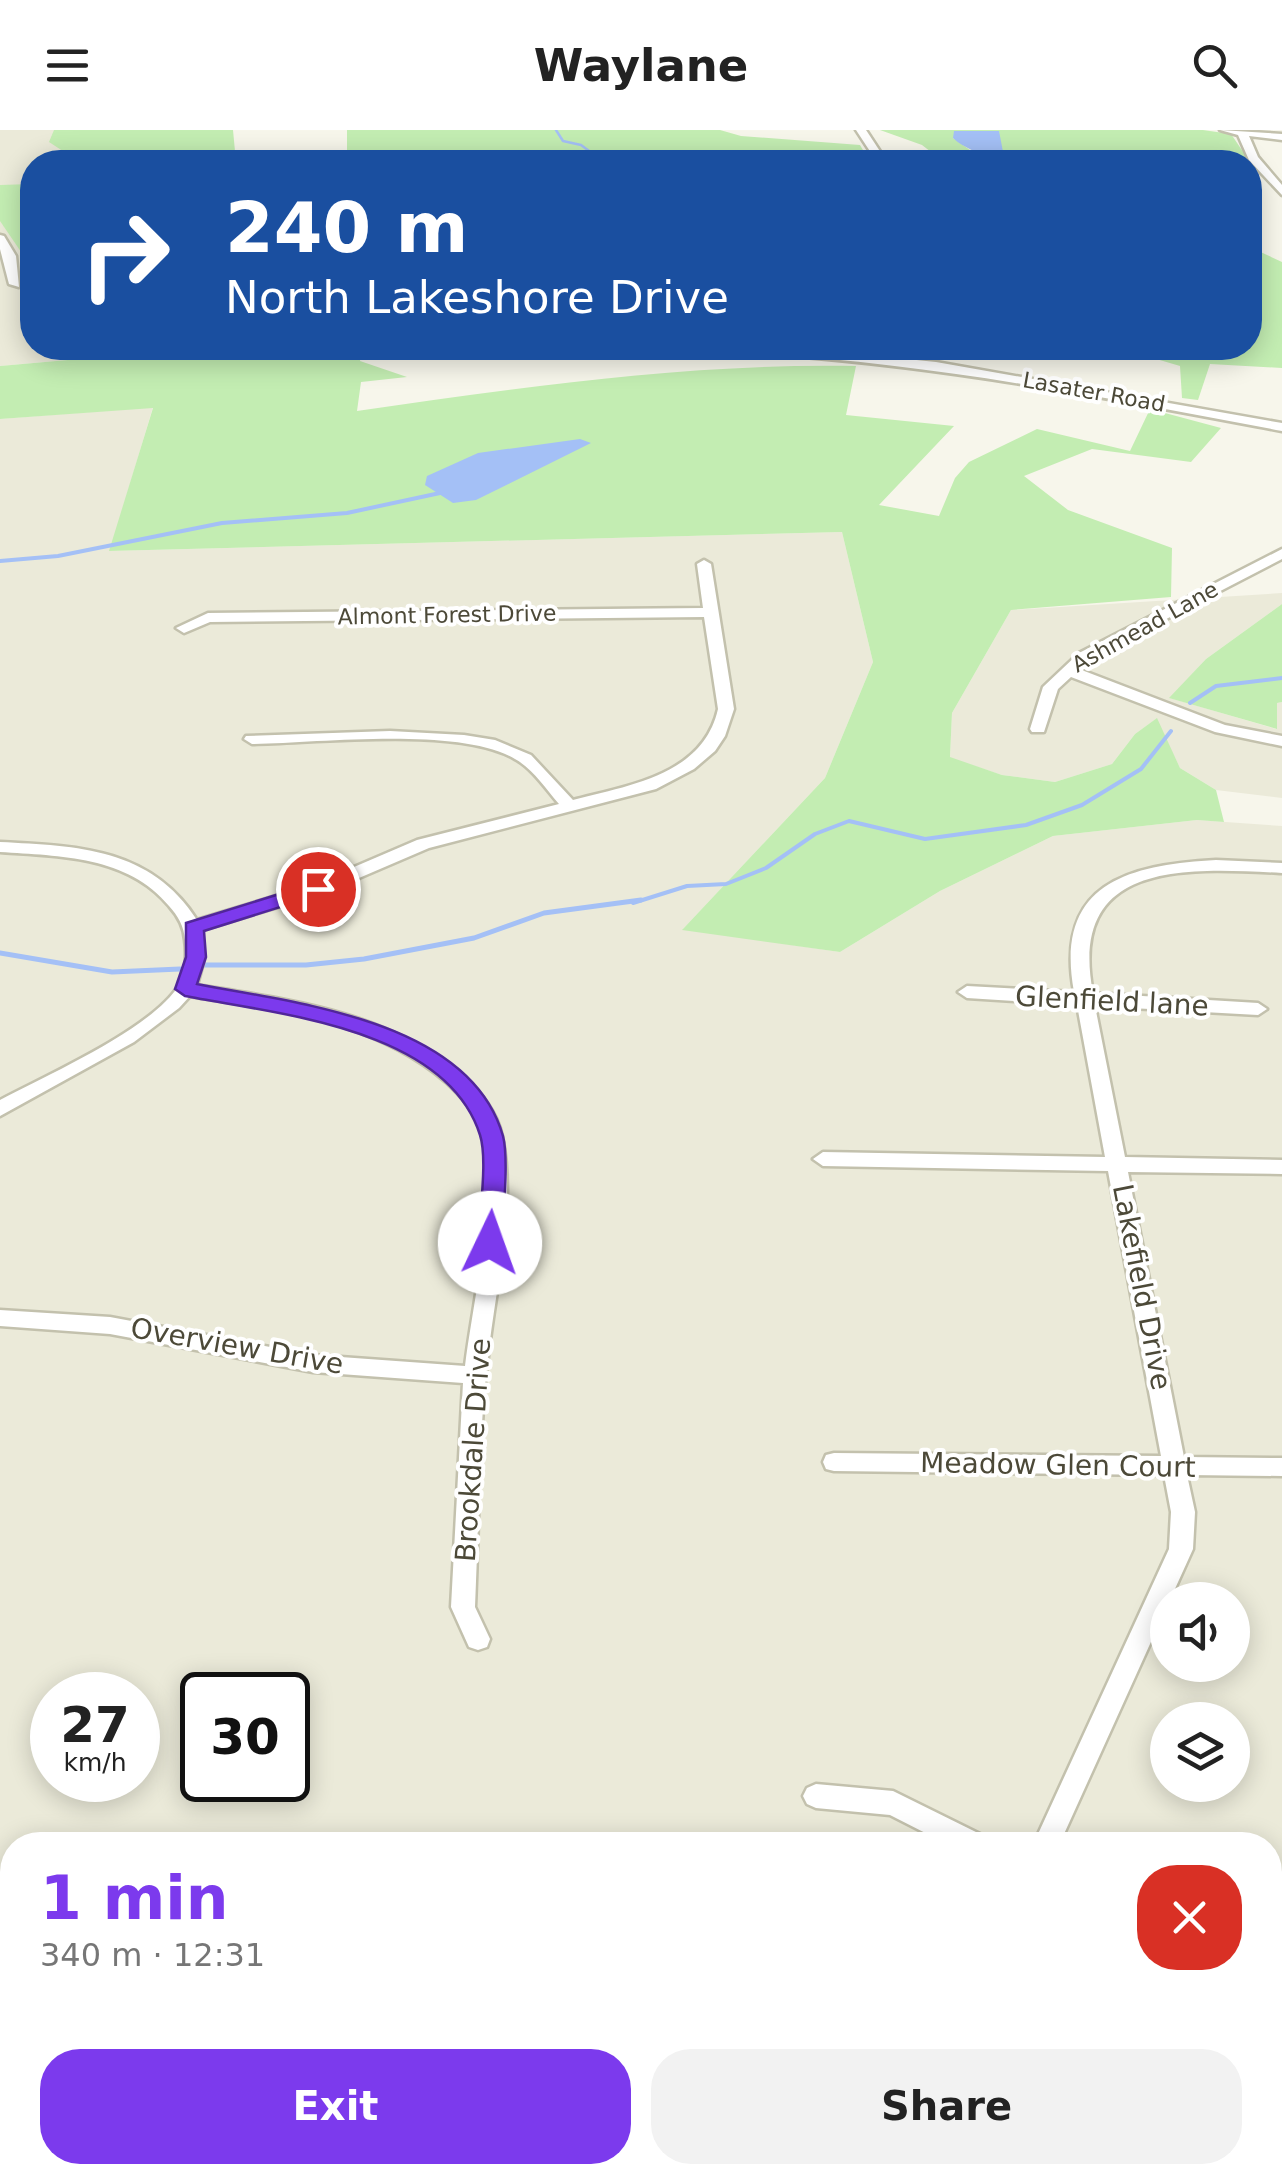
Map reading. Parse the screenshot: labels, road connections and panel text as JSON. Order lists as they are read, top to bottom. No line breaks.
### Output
{"streets":{"street":["Lasater Road","Almont Forest Drive","Ashmead Lane","Glenfield lane","Lakefield Drive","Overview Drive","Brookdale Drive","Meadow Glen Court"]},"crossings":[["Glenfield lane","Lakefield Drive"],["Lakefield Drive","Meadow Glen Court"],["Overview Drive","Brookdale Drive"]],"page":{"header":"Waylane","turn":["240 m","North Lakeshore Drive"],"speed":"27 km/h","limit":"30","heading":["1 min","340 m · 12:31"],"buttons":["Exit","Share"]}}
